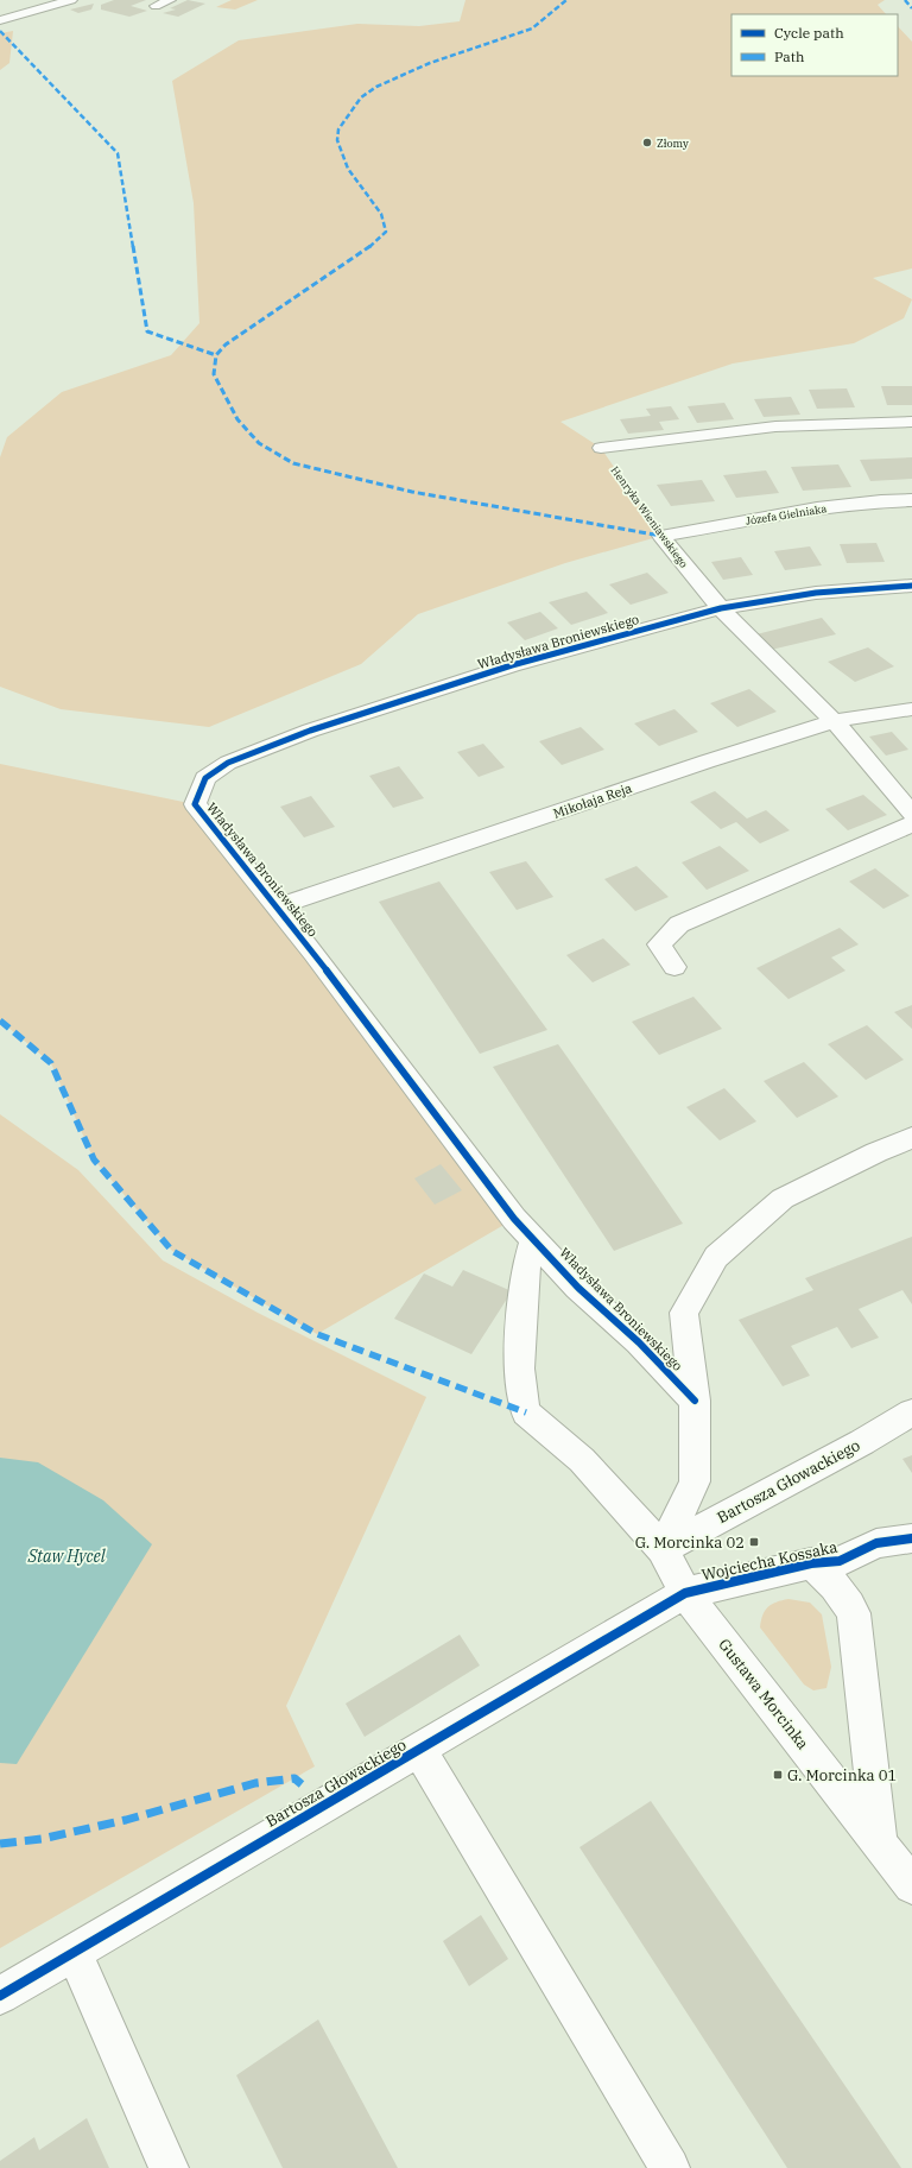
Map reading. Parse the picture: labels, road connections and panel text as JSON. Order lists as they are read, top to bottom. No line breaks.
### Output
{"streets":{"street":["Józefa Gielniaka","Henryka Wieniawskiego","Władysława Broniewskiego","Mikołaja Reja","Bartosza Głowackiego","Wojciecha Kossaka","Gustawa Morcinka"]},"crossings":[["Józefa Gielniaka","Henryka Wieniawskiego"],["Henryka Wieniawskiego","Władysława Broniewskiego"],["Henryka Wieniawskiego","Mikołaja Reja"],["Władysława Broniewskiego","Mikołaja Reja"],["Władysława Broniewskiego","Gustawa Morcinka"],["Bartosza Głowackiego","Wojciecha Kossaka"],["Bartosza Głowackiego","Gustawa Morcinka"],["Wojciecha Kossaka","Gustawa Morcinka"]],"water":["Staw Hycel"],"places":{"other":["Złomy"],"transit":["G. Morcinka 02","G. Morcinka 01"]},"legend":["Cycle path","Path"]}
